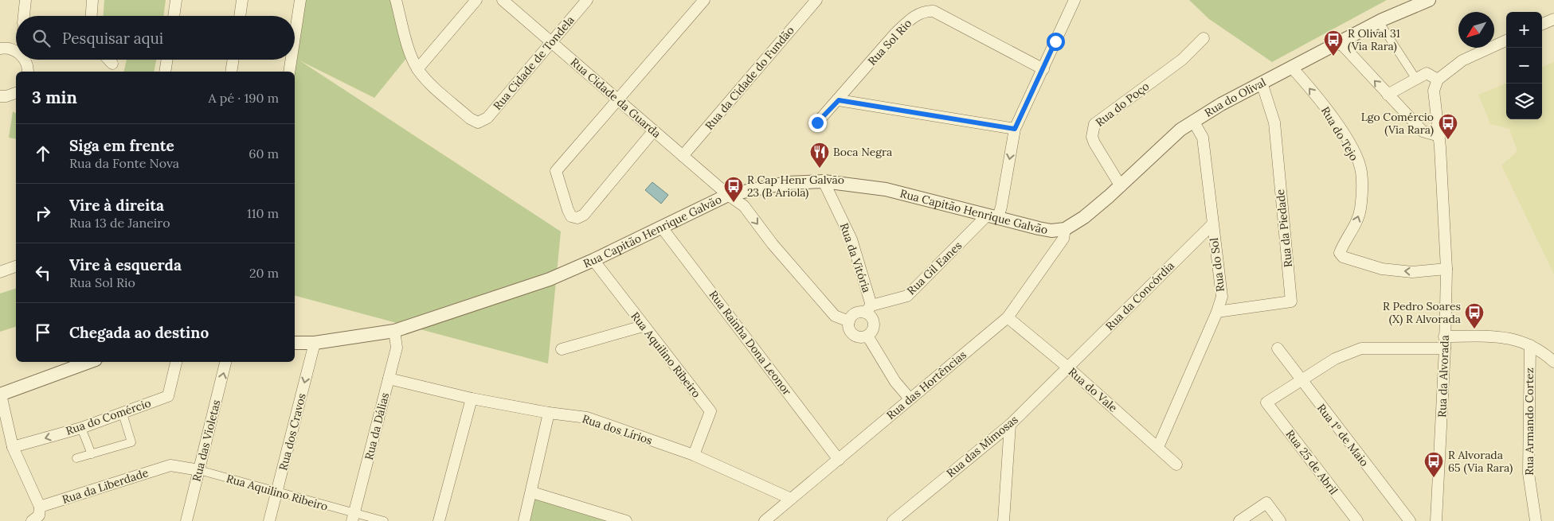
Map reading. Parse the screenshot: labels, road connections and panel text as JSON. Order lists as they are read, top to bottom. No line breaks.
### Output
{"streets":{"street":["Rua Sol Rio","Rua Cidade de Tondela","Rua da Cidade do Fundão","Rua Cidade da Guarda","Rua do Olival","Rua do Poço","Rua do Tejo","Rua Capitão Henrique Galvão","Rua da Piedade","Rua da Vitória","Rua do Sol","Rua Gil Eanes","Rua da Concórdia","Rua Rainha Dona Leonor","Rua Aquilino Ribeiro","Rua da Alvorada","Rua das Hortências","Rua do Vale","Rua do Comércio","Rua Armando Cortez","Rua da Dálias","Rua dos Lírios","Rua dos Cravos","Rua 1º de Maio","Rua das Violetas","Rua das Mimosas","Rua 25 de Abril","Rua da Liberdade"]},"crossings":[["Rua Cidade de Tondela","Rua Cidade da Guarda"],["Rua da Cidade do Fundão","Rua Cidade da Guarda"],["Rua Cidade da Guarda","Rua Capitão Henrique Galvão"],["Rua Cidade da Guarda","Rua da Vitória"],["Rua Cidade da Guarda","Rua Gil Eanes"],["Rua do Olival","Rua do Poço"],["Rua do Olival","Rua do Tejo"],["Rua do Olival","Rua Capitão Henrique Galvão"],["Rua do Olival","Rua da Piedade"],["Rua do Olival","Rua do Sol"],["Rua do Olival","Rua das Hortências"],["Rua do Tejo","Rua da Alvorada"],["Rua Capitão Henrique Galvão","Rua da Vitória"],["Rua Capitão Henrique Galvão","Rua Gil Eanes"],["Rua Capitão Henrique Galvão","Rua Rainha Dona Leonor"],["Rua Capitão Henrique Galvão","Rua Aquilino Ribeiro"],["Rua Capitão Henrique Galvão","Rua das Hortências"],["Rua Capitão Henrique Galvão","Rua da Dálias"],["Rua Capitão Henrique Galvão","Rua dos Cravos"],["Rua da Piedade","Rua do Sol"],["Rua da Vitória","Rua Gil Eanes"],["Rua do Sol","Rua da Concórdia"],["Rua do Sol","Rua do Vale"],["Rua da Concórdia","Rua do Vale"],["Rua da Concórdia","Rua das Mimosas"],["Rua Rainha Dona Leonor","Rua das Hortências"],["Rua Aquilino Ribeiro","Rua da Dálias"],["Rua Aquilino Ribeiro","Rua dos Lírios"],["Rua Aquilino Ribeiro","Rua dos Cravos"],["Rua Aquilino Ribeiro","Rua das Violetas"],["Rua Aquilino Ribeiro","Rua da Liberdade"],["Rua das Hortências","Rua do Vale"],["Rua das Hortências","Rua dos Lírios"],["Rua do Vale","Rua das Mimosas"],["Rua da Dálias","Rua dos Lírios"],["Rua 1º de Maio","Rua 25 de Abril"]],"one_way":["Rua Cidade da Guarda","Rua dos Cravos","Rua das Violetas"],"places":{"bus stop":["R Olival 31 (Via Rara)","Lgo Comércio (Via Rara)","R Cap Henr Galvão 23 (B Ariola)","R Pedro Soares (X) R Alvorada","R Alvorada 65 (Via Rara)"],"restaurant":["Boca Negra"]},"north":"bottom left","page":{"map_buttons":["+","−"],"search":"Pesquisar aqui","heading":["3 min","A pé · 190 m"],"list":[["Siga em frente","Rua da Fonte Nova","60 m"],["Vire à direita","Rua 13 de Janeiro","110 m"],["Vire à esquerda","Rua Sol Rio","20 m"],"Chegada ao destino"]}}
